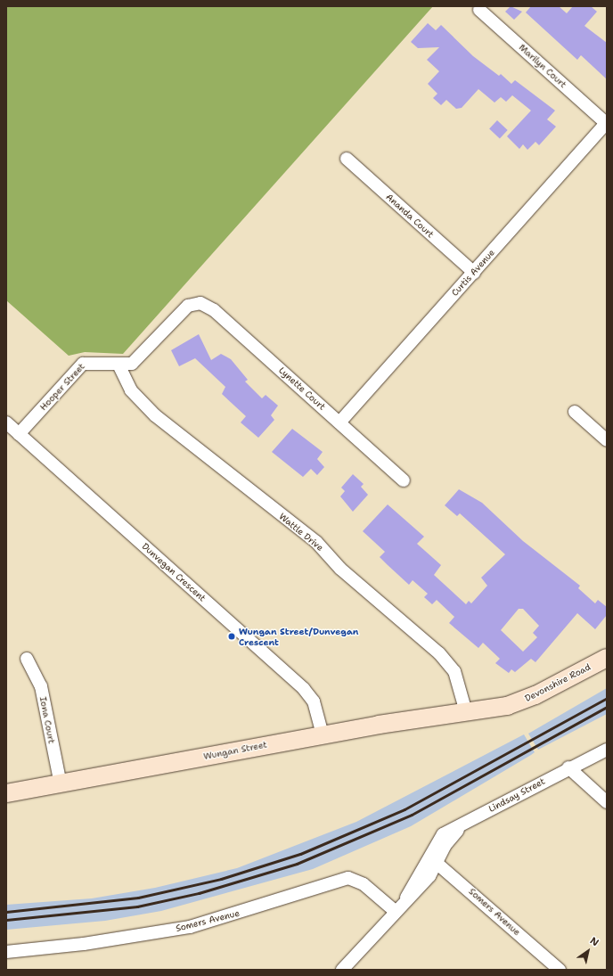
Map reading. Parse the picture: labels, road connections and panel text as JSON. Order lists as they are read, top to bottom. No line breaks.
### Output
{"streets":{"street":["Marilyn Court","Ananda Court","Curtis Avenue","Hooper Street","Lynette Court","Wattle Drive","Dunvegan Crescent","Devonshire Road","Iona Court","Wungan Street","Lindsay Street","Somers Avenue"]},"crossings":[["Marilyn Court","Curtis Avenue"],["Ananda Court","Curtis Avenue"],["Curtis Avenue","Lynette Court"],["Hooper Street","Lynette Court"],["Hooper Street","Wattle Drive"],["Hooper Street","Dunvegan Crescent"],["Wattle Drive","Devonshire Road"],["Wattle Drive","Wungan Street"],["Dunvegan Crescent","Wungan Street"],["Devonshire Road","Wungan Street"],["Iona Court","Wungan Street"],["Lindsay Street","Somers Avenue"]],"places":["Wungan Street/Dunvegan Crescent"],"north":"top right"}
